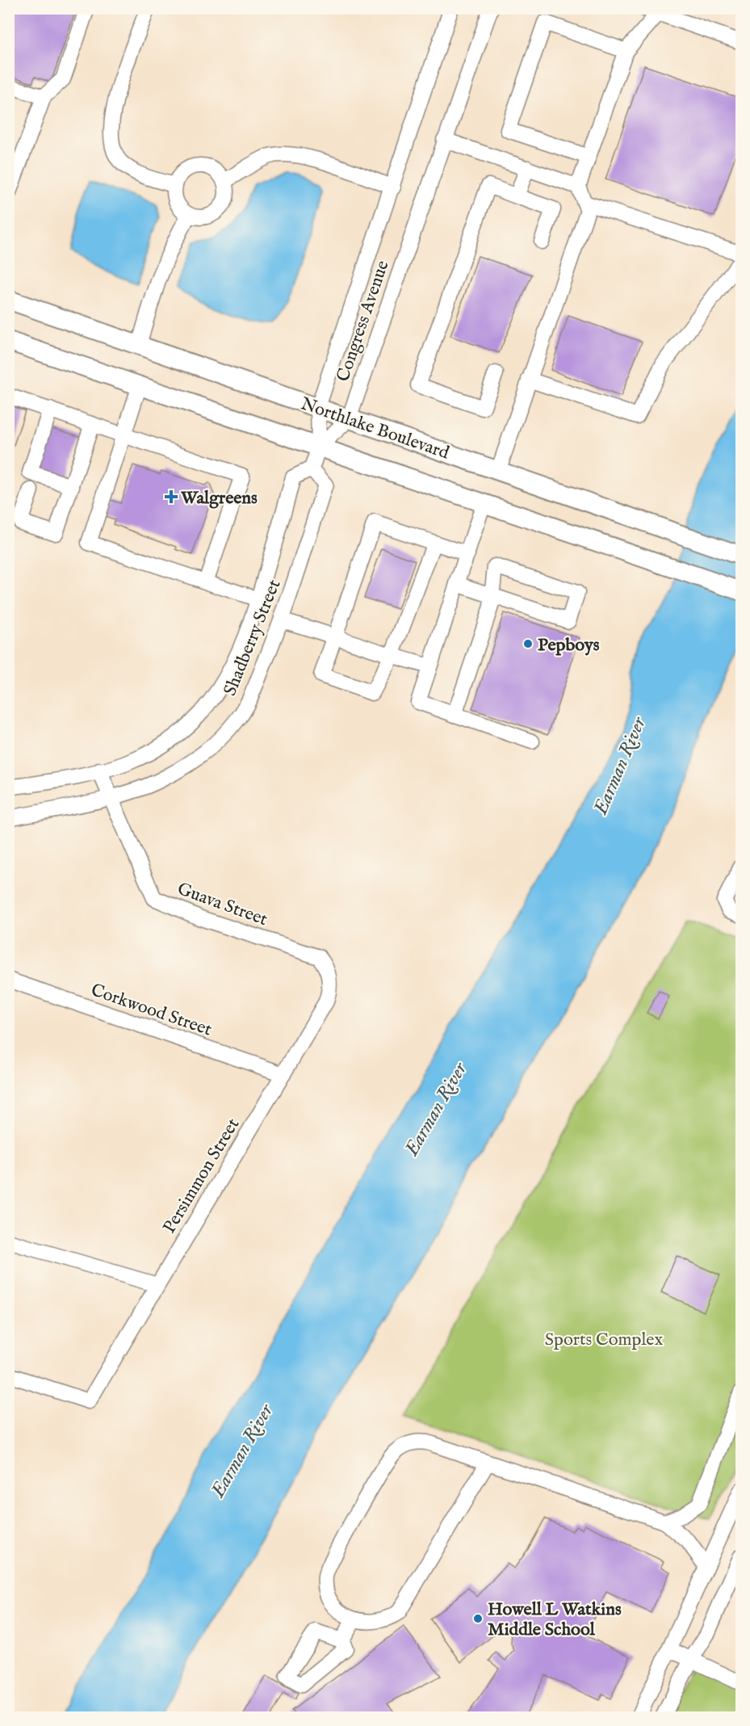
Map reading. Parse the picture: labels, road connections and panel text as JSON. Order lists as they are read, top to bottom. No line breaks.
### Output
{"streets":{"main road":["Northlake Boulevard"],"street":["Congress Avenue","Shadberry Street","Guava Street","Corkwood Street","Persimmon Street"]},"crossings":[["Congress Avenue","Northlake Boulevard"],["Shadberry Street","Guava Street"],["Guava Street","Persimmon Street"],["Corkwood Street","Persimmon Street"]],"water":["Earman River"],"parks":["Sports Complex"],"places":{"health":["Walgreens"],"other":["Pepboys","Howell L Watkins Middle School"]}}
